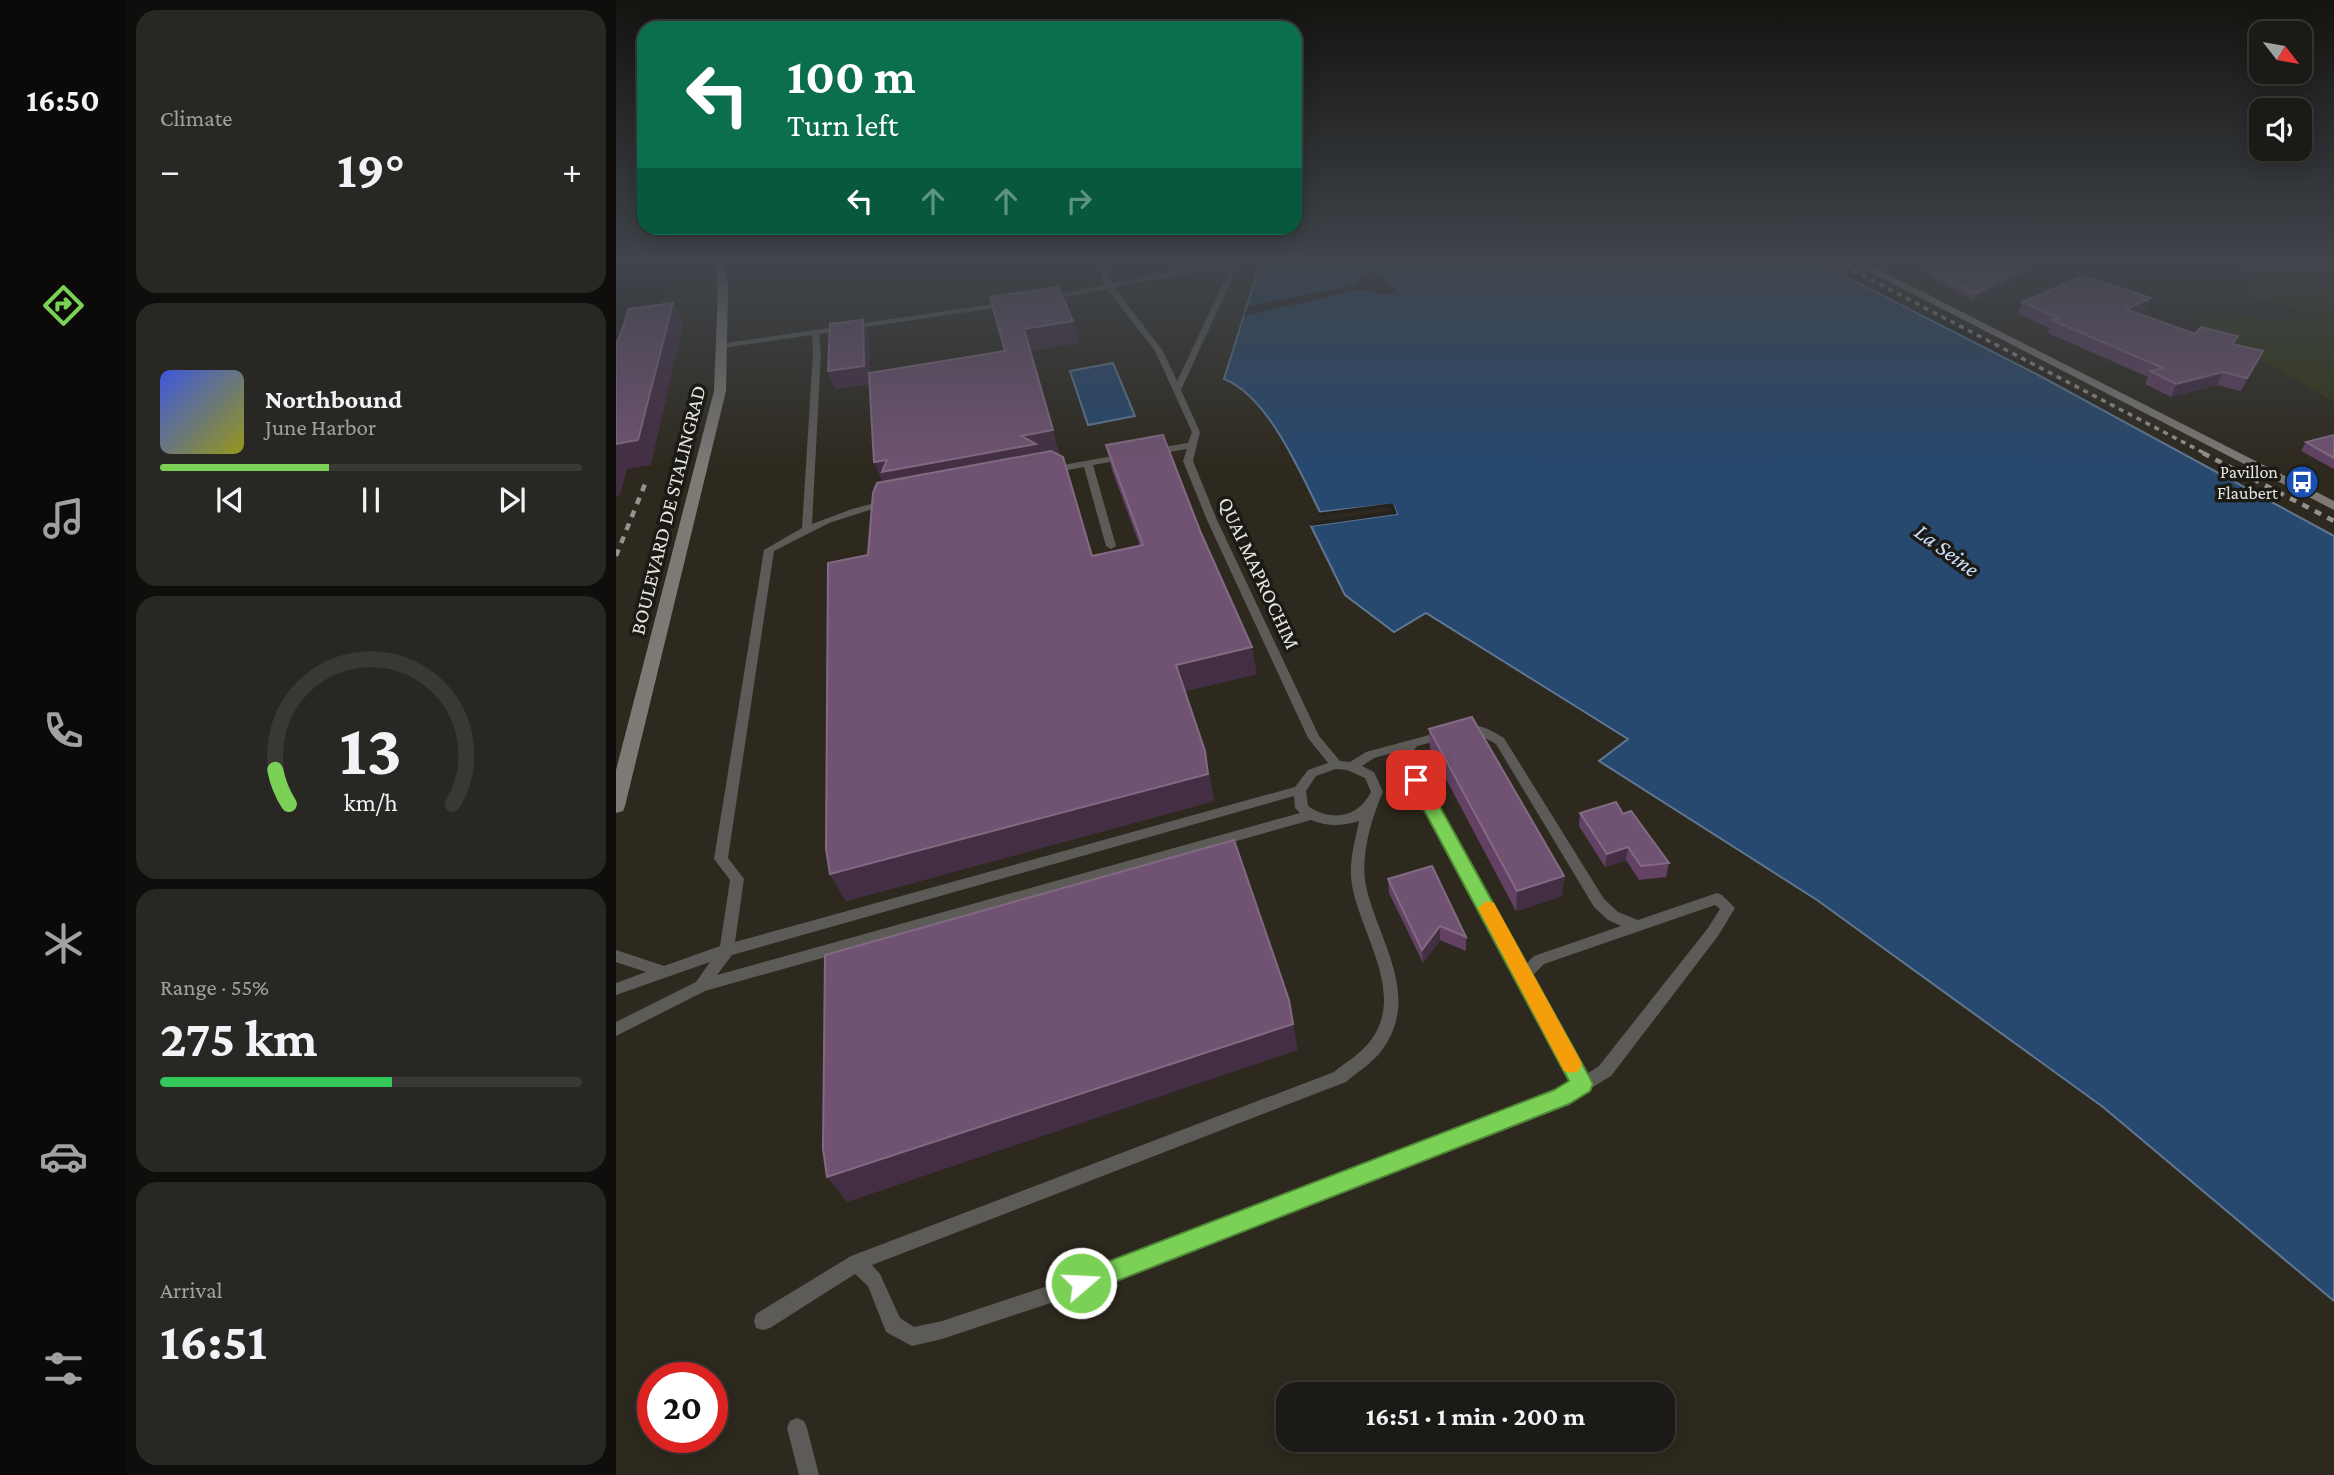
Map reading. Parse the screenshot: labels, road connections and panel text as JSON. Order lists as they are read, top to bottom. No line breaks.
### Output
{"streets":{"main road":["BOULEVARD DE STALINGRAD"],"lane":["QUAI MAPROCHIM"]},"water":["La Seine"],"places":{"bus stop":["Pavillon Flaubert"]},"north":"bottom right","page":{"tabs":"16:50","tile":["Climate",["Range · 55%","275 km"],["Arrival","16:51"]],"turn":["100 m","Turn left"],"heat":["−","19°","+"],"song":["Northbound","June Harbor"],"limit":"20","trip":"16:51 · 1 min · 200 m","gauge":["13","km/h"]}}
